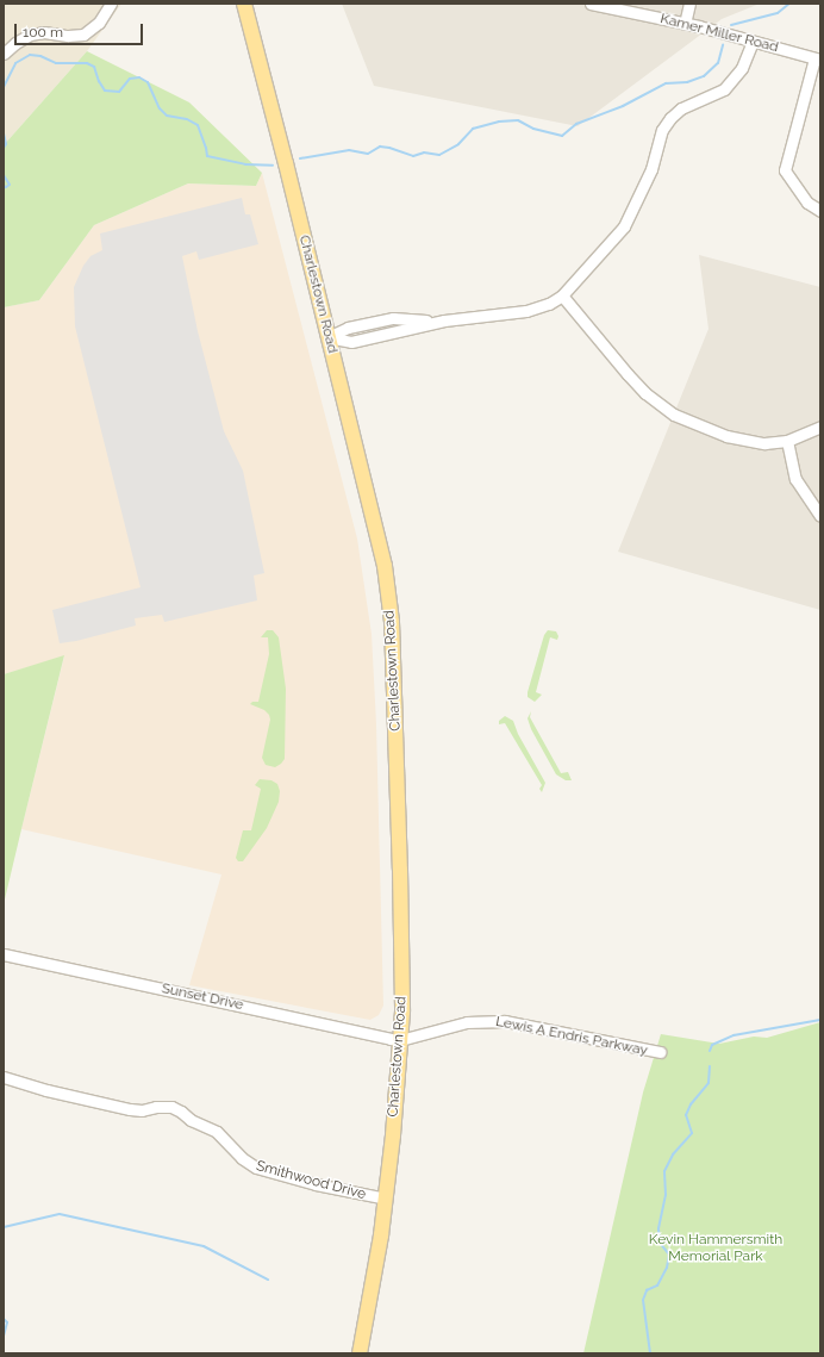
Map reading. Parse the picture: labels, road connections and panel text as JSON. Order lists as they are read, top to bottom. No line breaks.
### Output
{"streets":{"main road":["Charlestown Road"],"street":["Kamer Miller Road","Sunset Drive","Lewis A Endris Parkway","Smithwood Drive"]},"crossings":[["Charlestown Road","Sunset Drive"],["Charlestown Road","Lewis A Endris Parkway"],["Charlestown Road","Smithwood Drive"],["Sunset Drive","Lewis A Endris Parkway"]],"parks":["Kevin Hammersmith Memorial Park"],"scale_bar":"100 m"}
